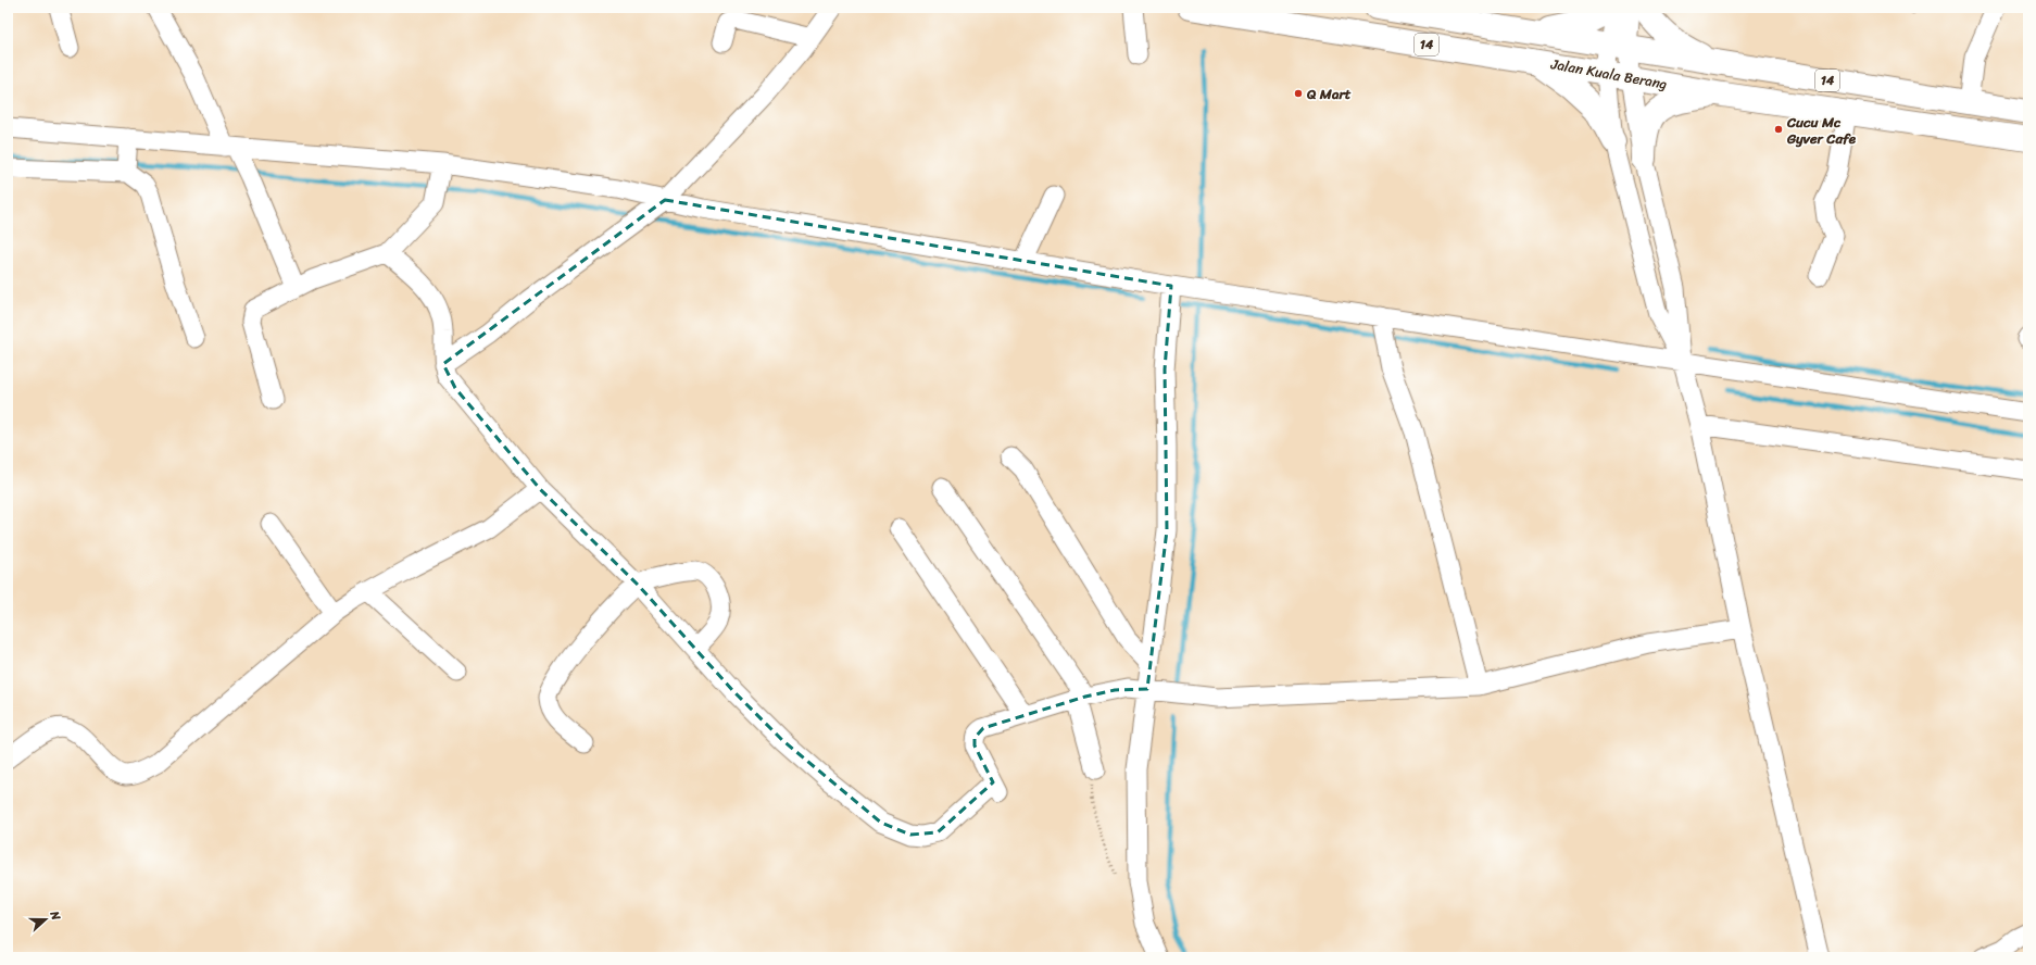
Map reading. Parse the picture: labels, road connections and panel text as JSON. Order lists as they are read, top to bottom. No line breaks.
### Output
{"streets":{"highway":["14","Jalan Kuala Berang"]},"places":["Q Mart","Cucu Mc Gyver Cafe"],"north":"right"}
